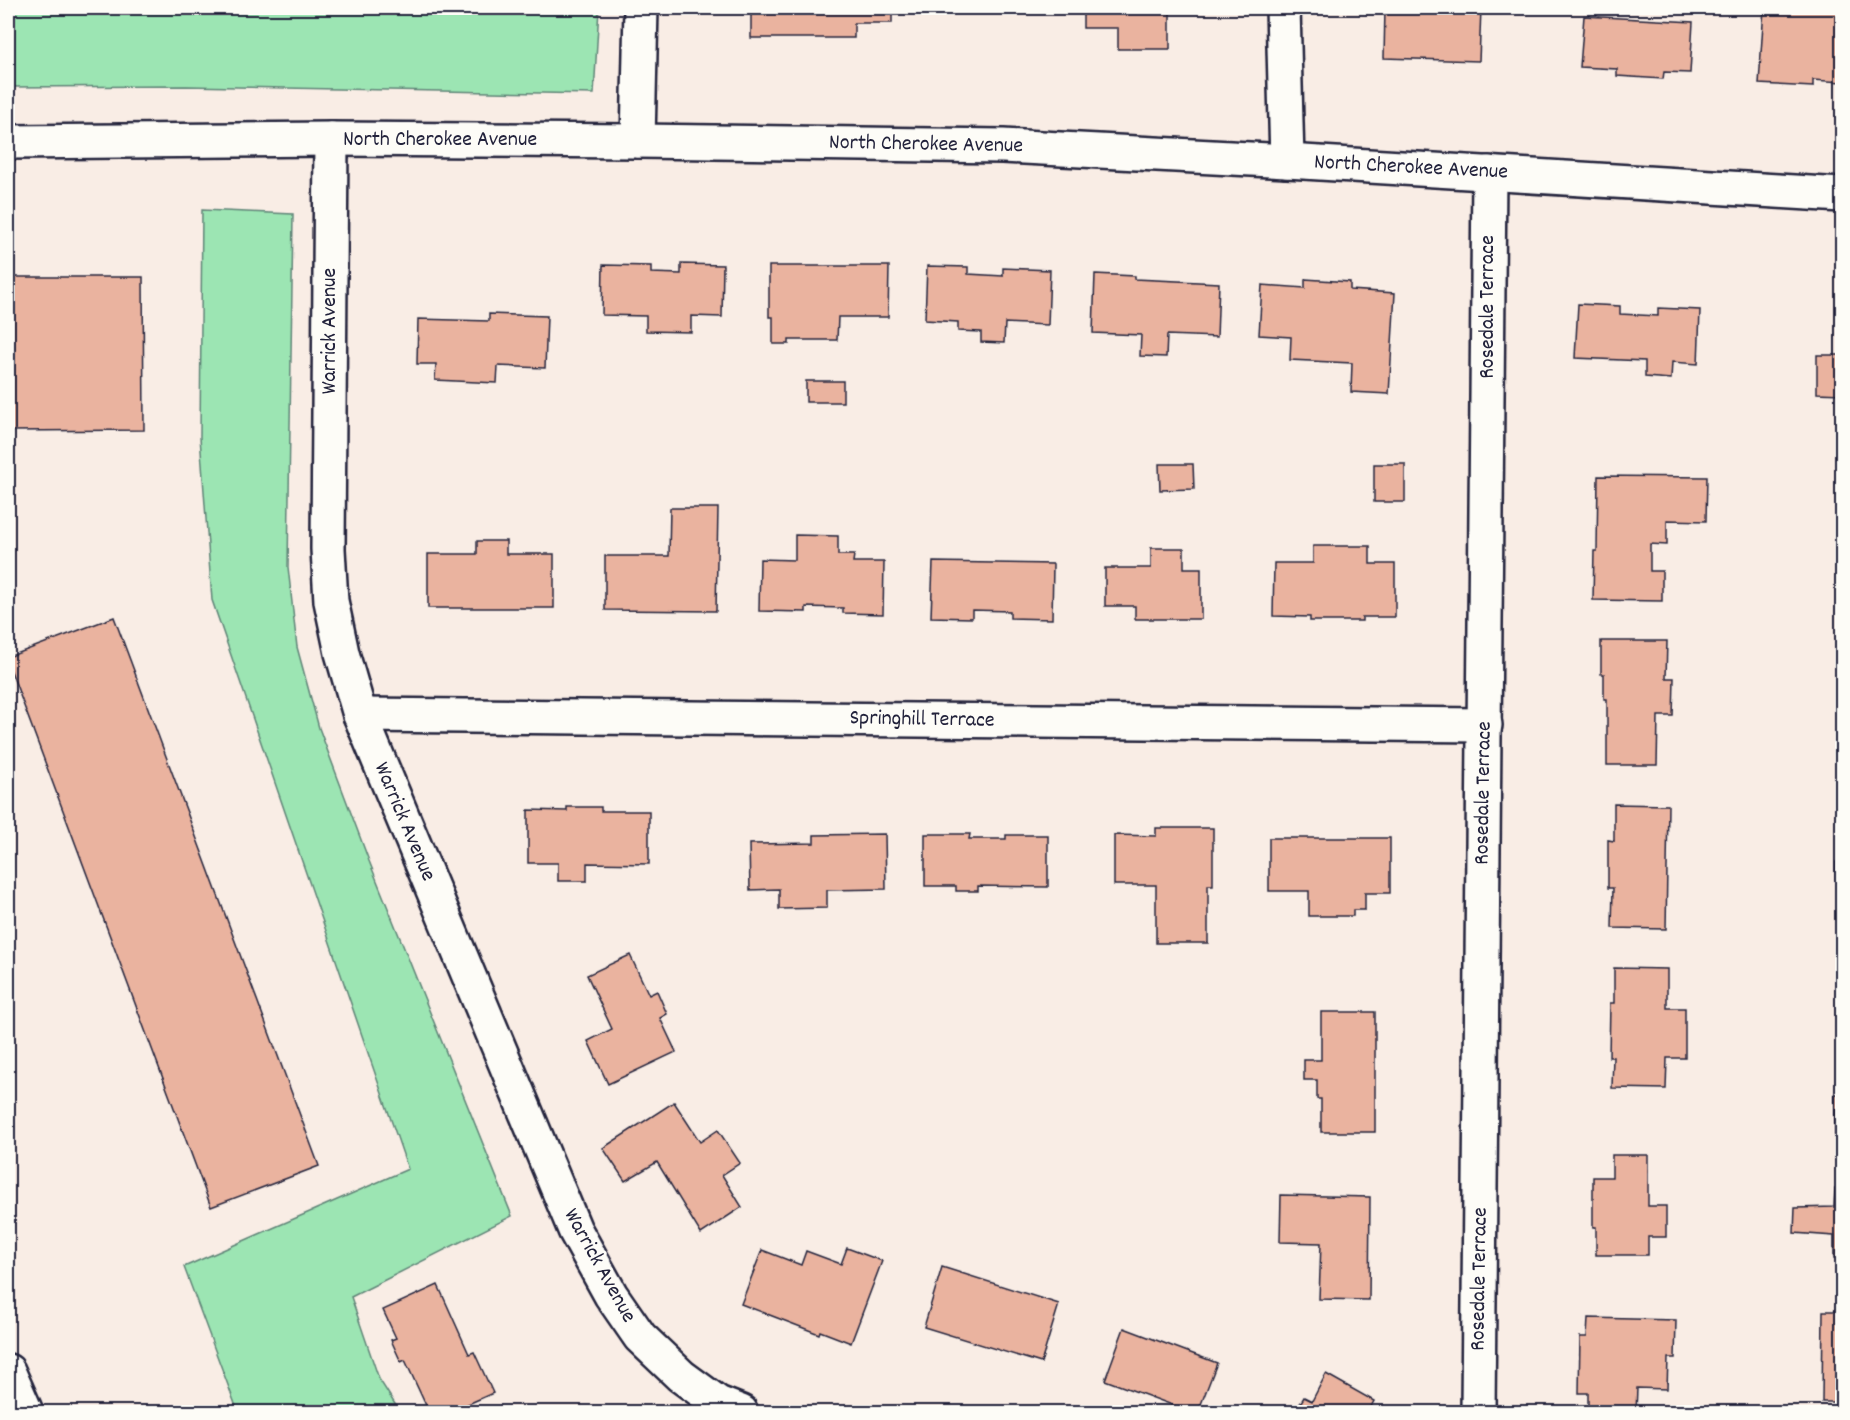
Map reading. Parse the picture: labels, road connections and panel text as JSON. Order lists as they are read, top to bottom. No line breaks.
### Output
{"streets":{"main road":["North Cherokee Avenue","Rosedale Terrace","Warrick Avenue","Springhill Terrace"]},"crossings":[["North Cherokee Avenue","Rosedale Terrace"],["North Cherokee Avenue","Warrick Avenue"],["Rosedale Terrace","Springhill Terrace"],["Warrick Avenue","Springhill Terrace"]]}
